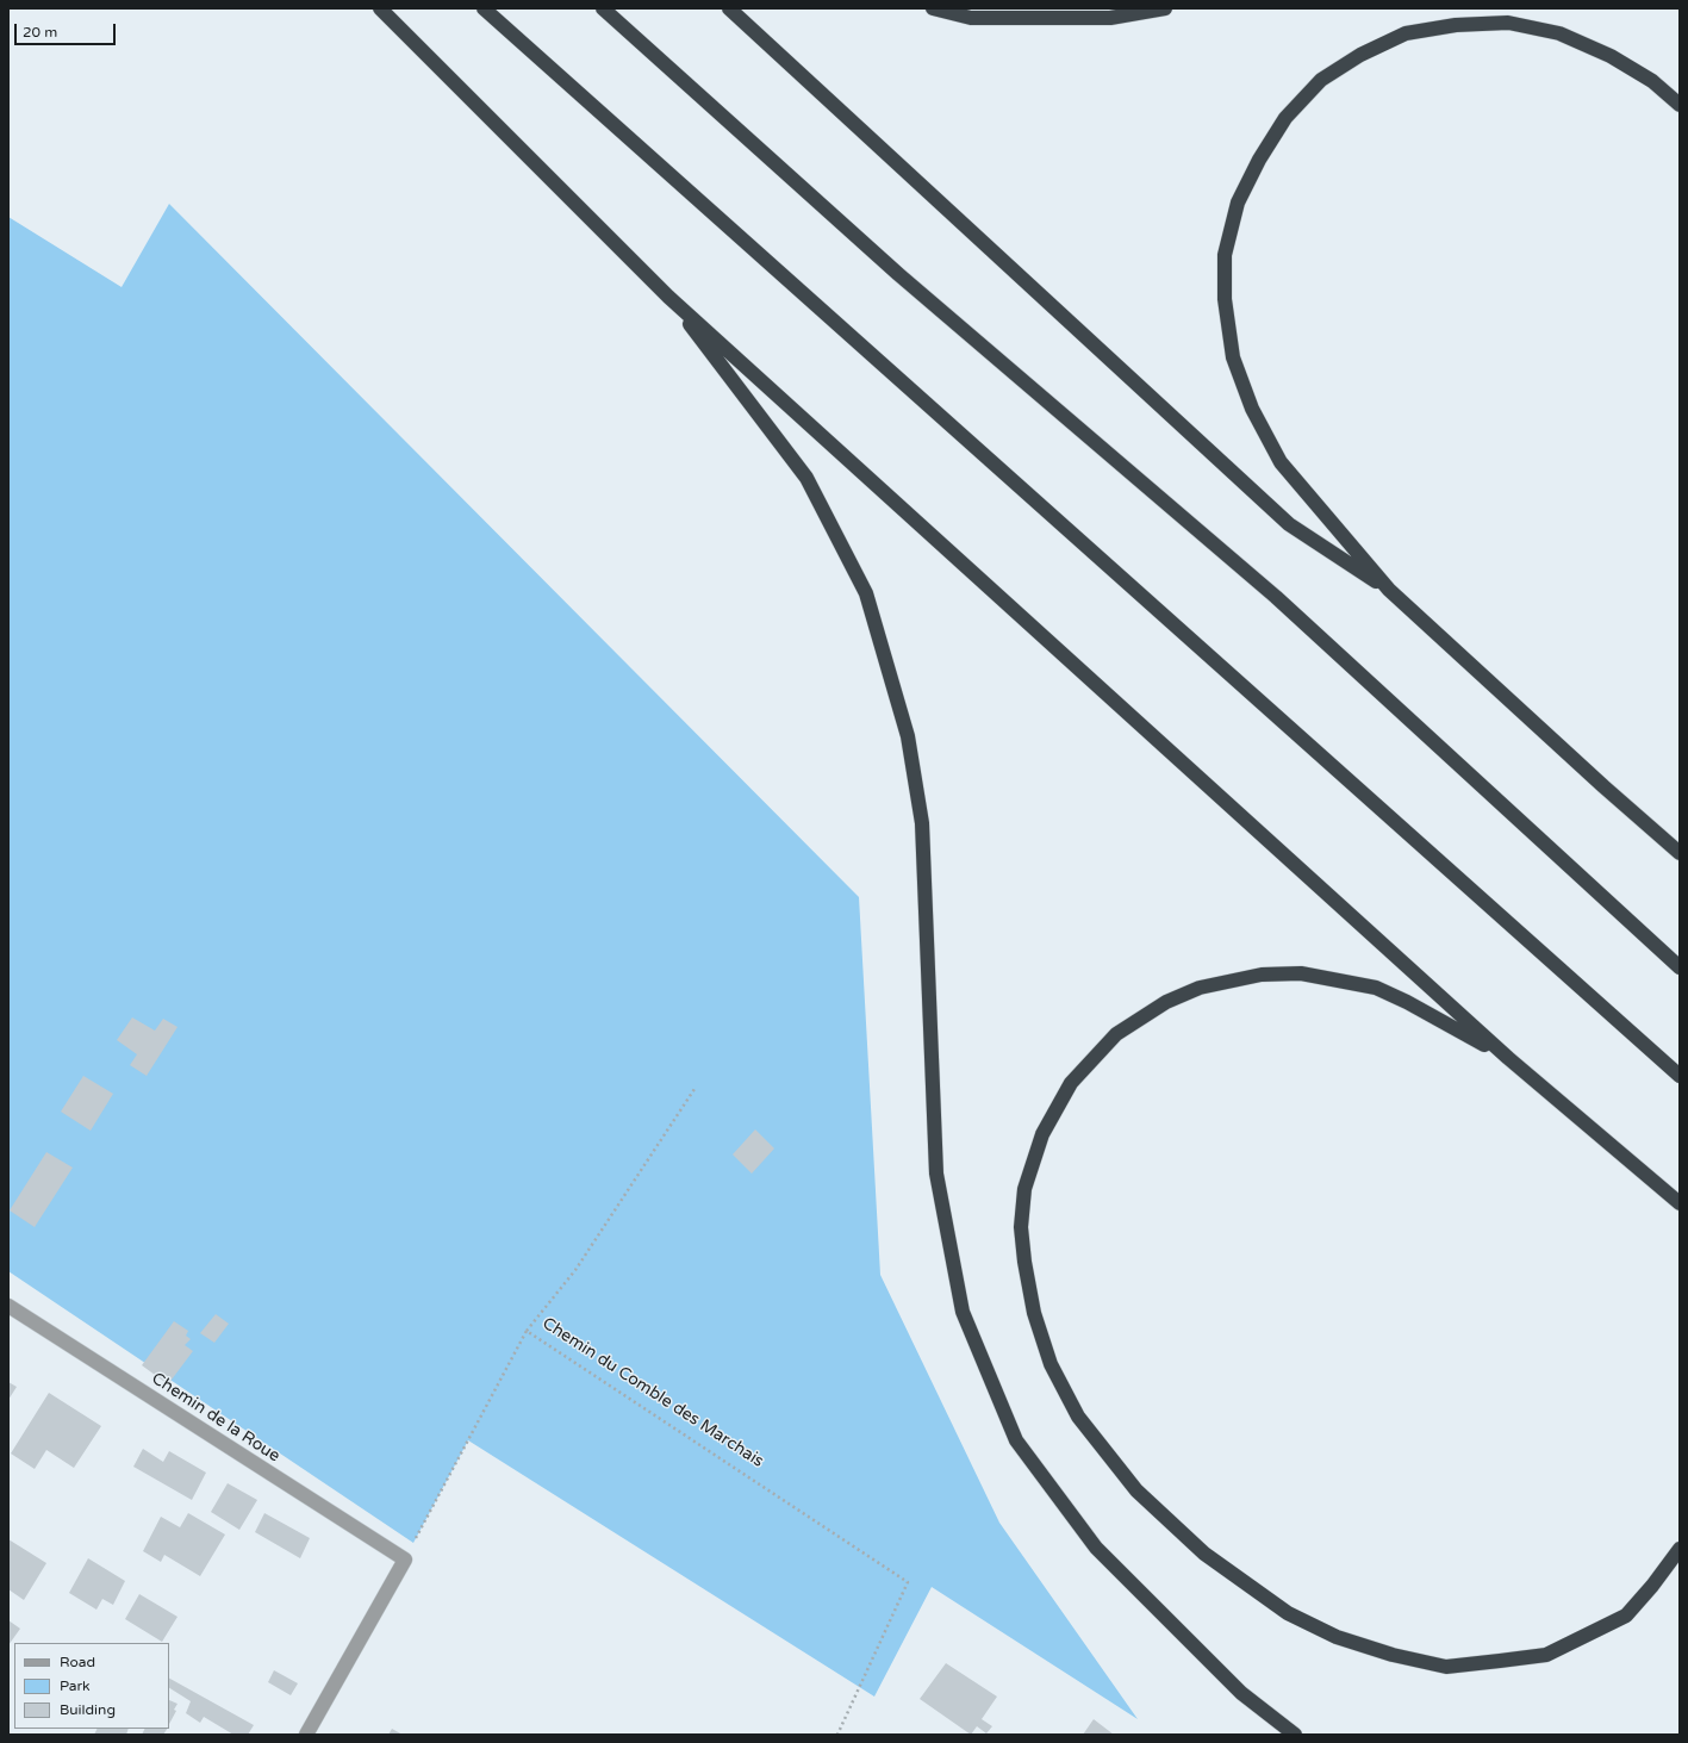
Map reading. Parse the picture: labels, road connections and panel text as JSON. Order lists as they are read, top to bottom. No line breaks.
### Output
{"streets":{"street":["Chemin de la Roue"],"path":["Chemin du Comble des Marchais"]},"crossings":[["Chemin du Comble des Marchais","Chemin de la Roue"]],"legend":["Road","Park","Building"],"scale_bar":"20 m"}
